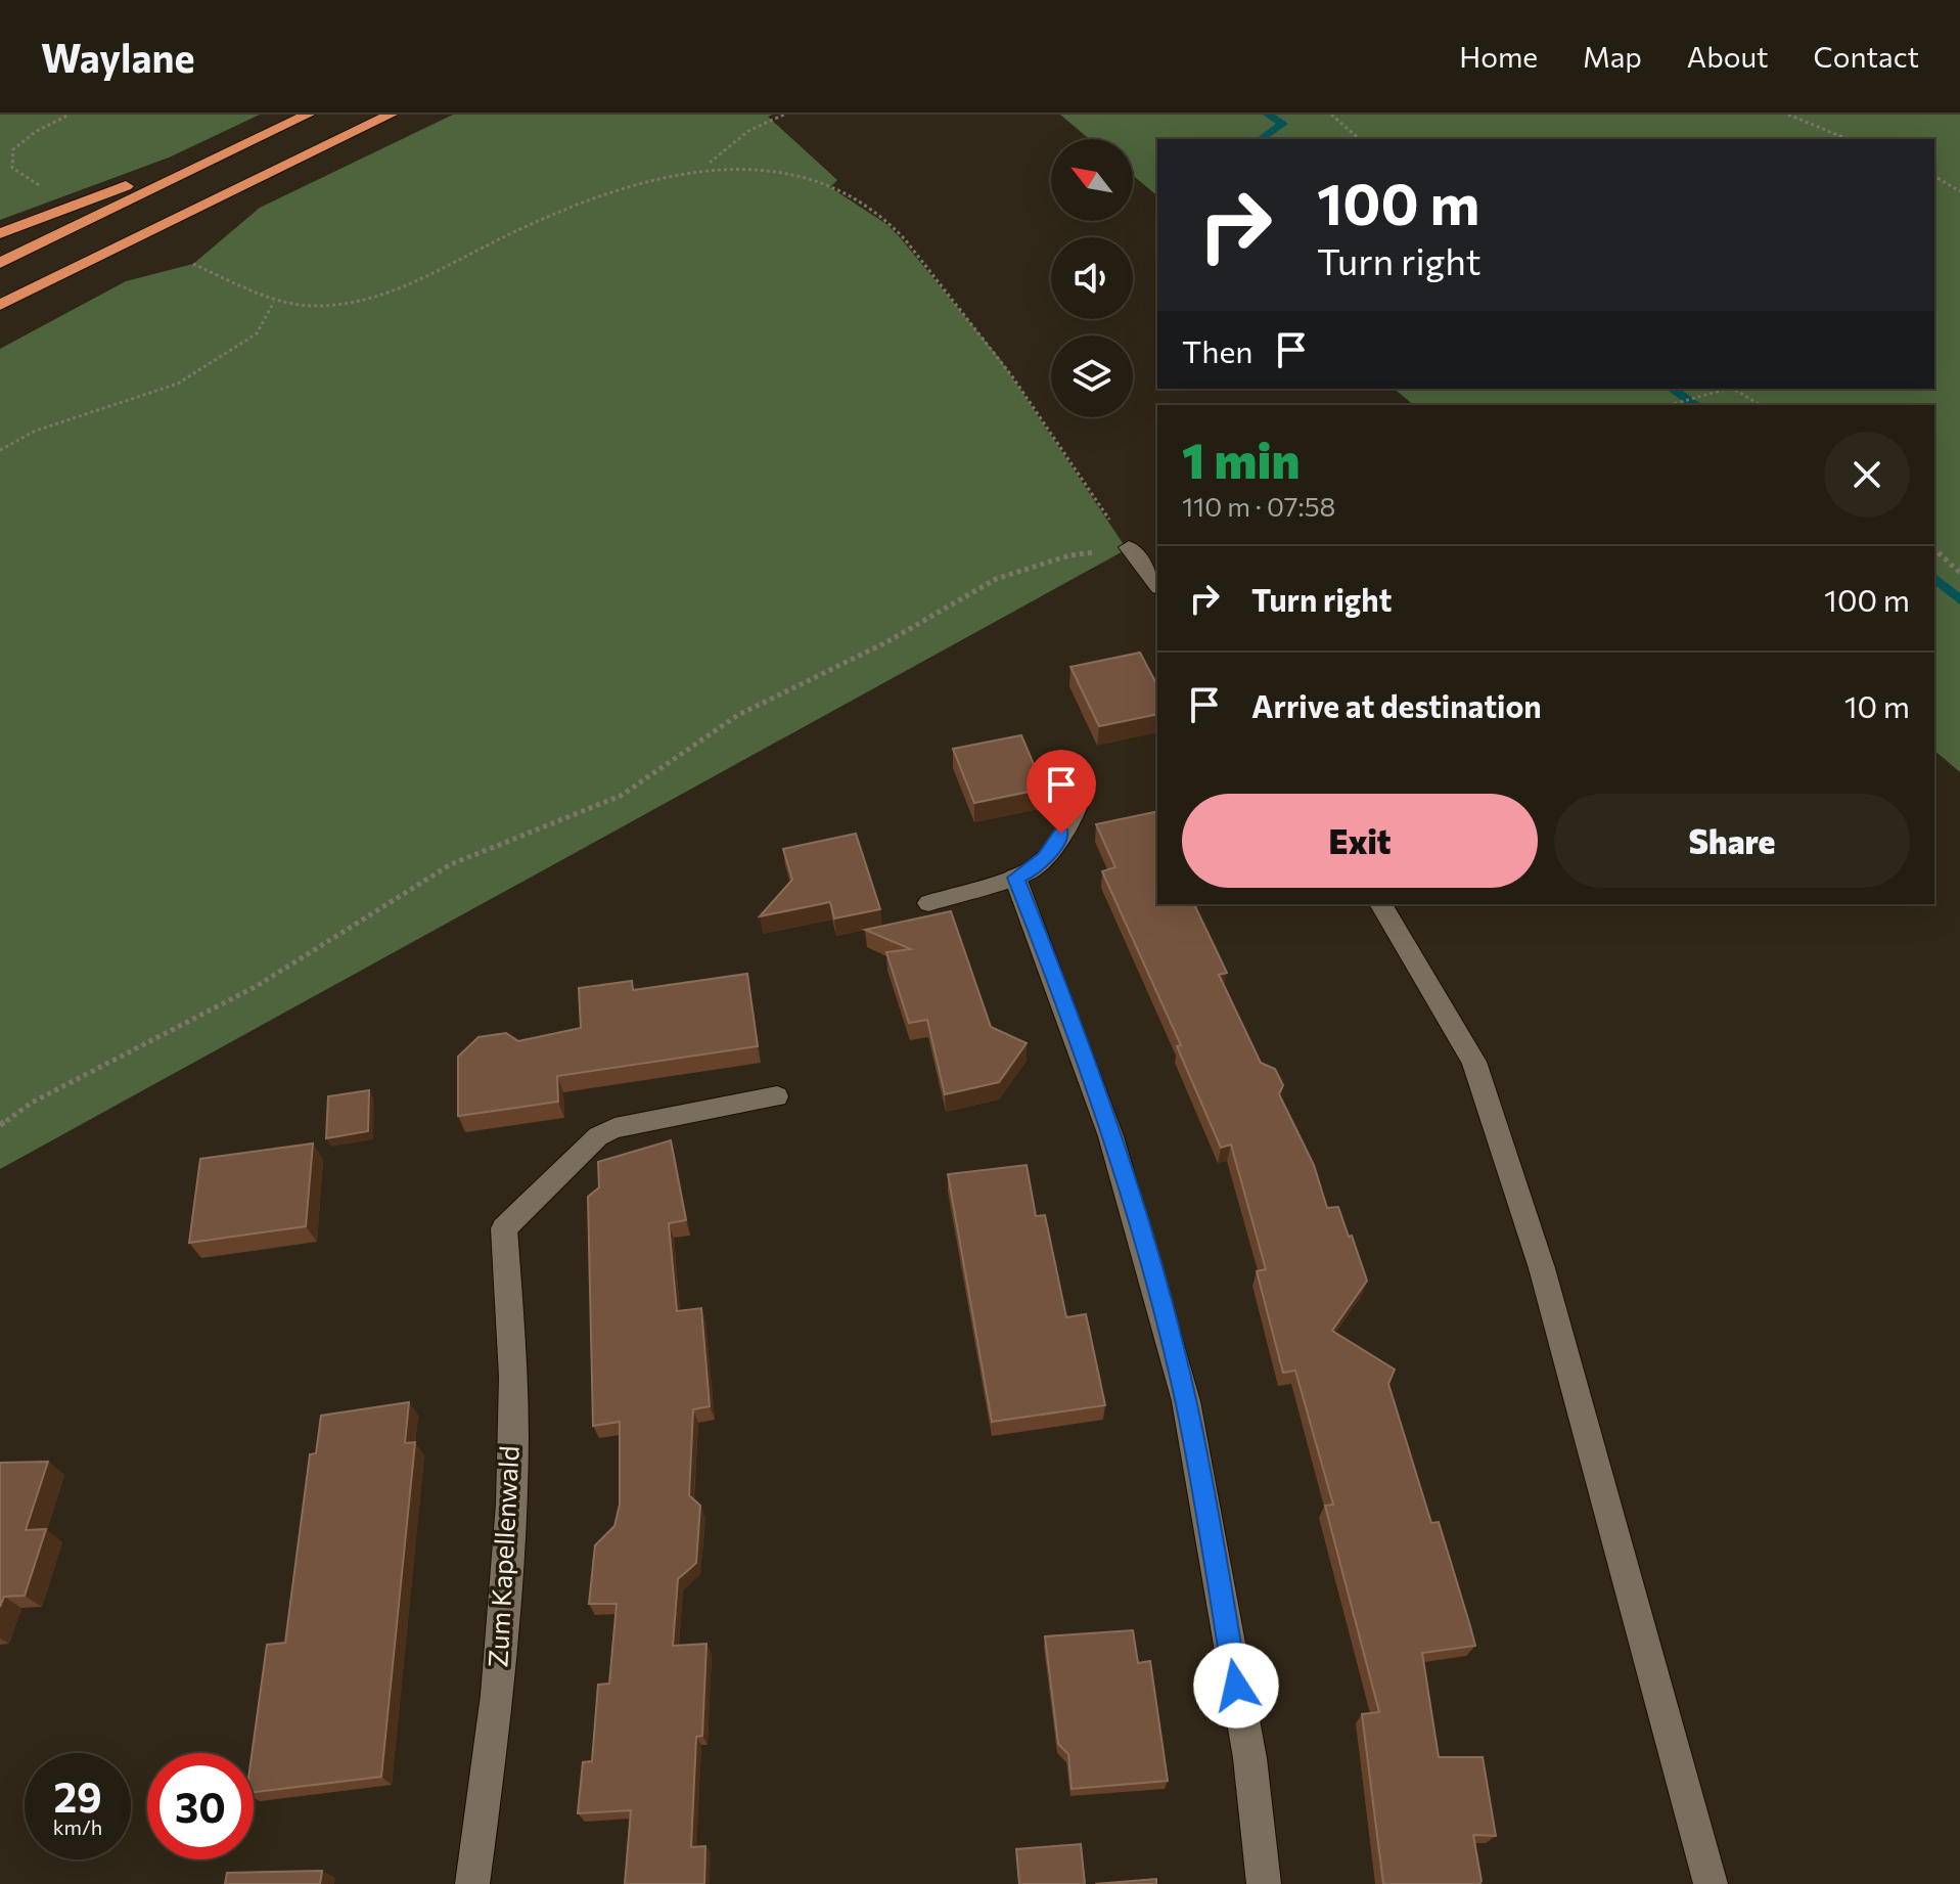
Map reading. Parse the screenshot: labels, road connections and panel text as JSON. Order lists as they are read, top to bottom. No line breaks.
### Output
{"streets":{"street":["Zum Kapellenwald"]},"north":"top left","page":{"header":"Waylane","nav":["Home","Map","About","Contact"],"turn":["100 m","Turn right"],"then":"Then","heading":["1 min","110 m · 07:58"],"list":[{"name":"Turn right","value":"100 m"},{"name":"Arrive at destination","value":"10 m"}],"buttons":["Exit","Share"],"speed":"29 km/h","limit":"30"}}
